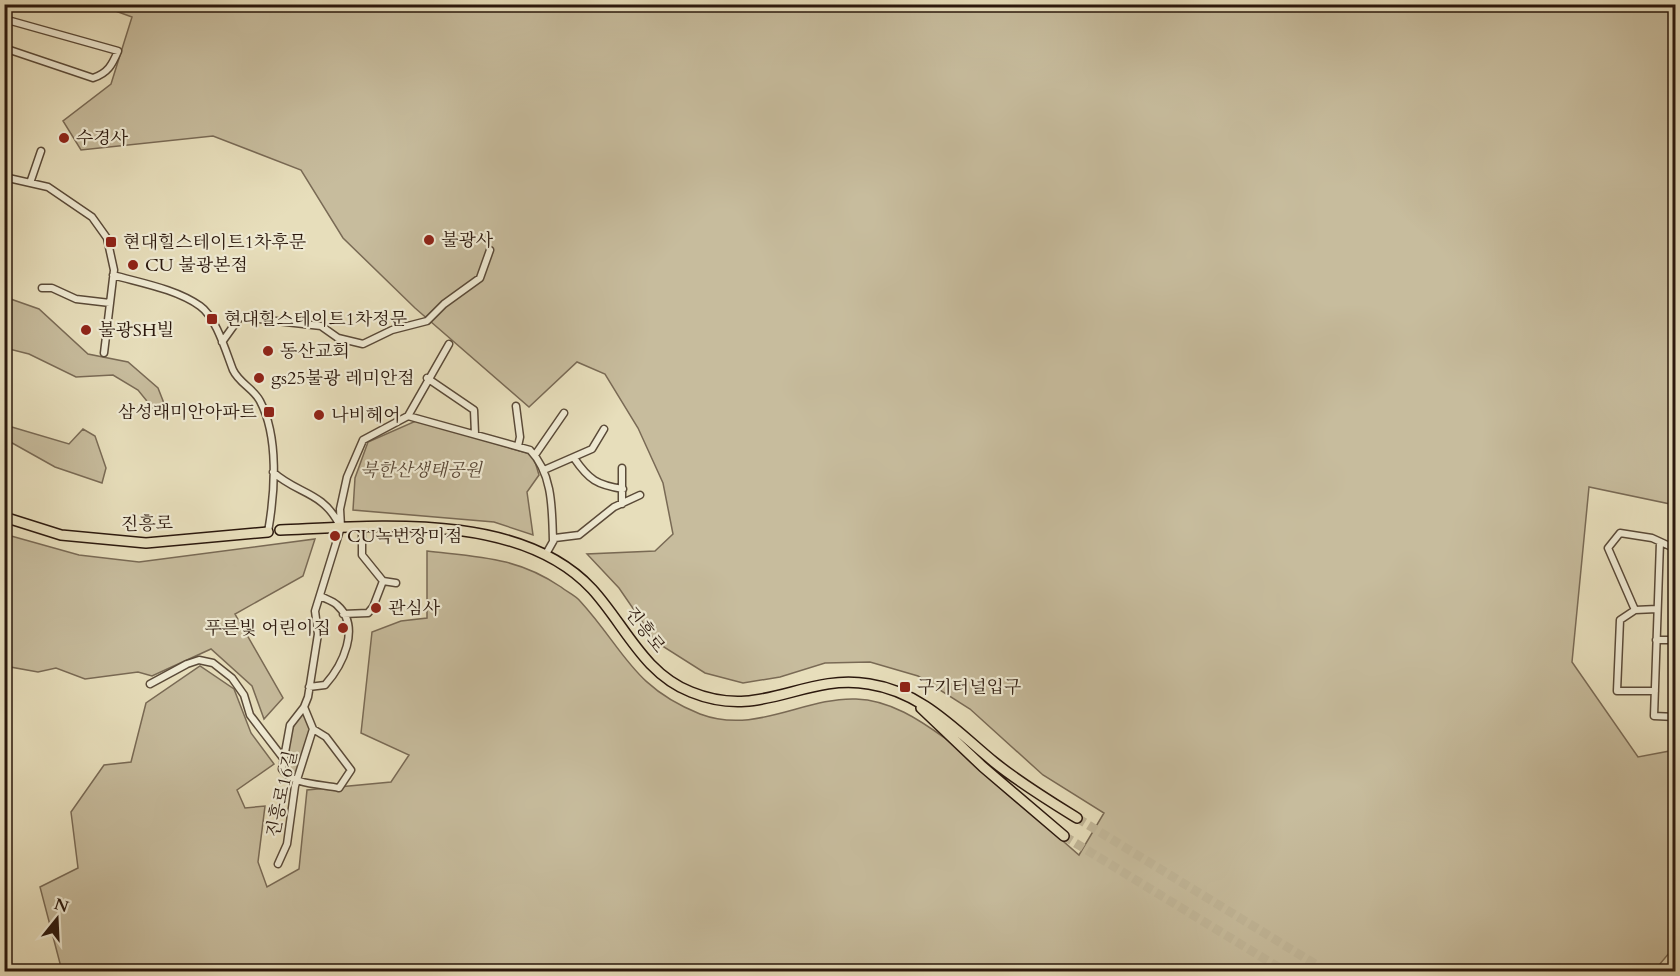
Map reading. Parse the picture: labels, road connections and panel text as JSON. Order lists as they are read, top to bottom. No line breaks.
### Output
{"streets":{"main road":["진흥로"],"street":["진흥로16길"]},"parks":["북한산생태공원"],"places":{"other":["수경사","불광사","CU 불광본점","불광SH빌","동산교회","gs25불광 레미안점","나비헤어","CU녹번장미점","관심사","푸른빛 어린이집"],"transit":["현대힐스테이트1차후문","현대힐스테이트1차정문","삼성래미안아파트","구기터널입구"]},"north":"top"}
